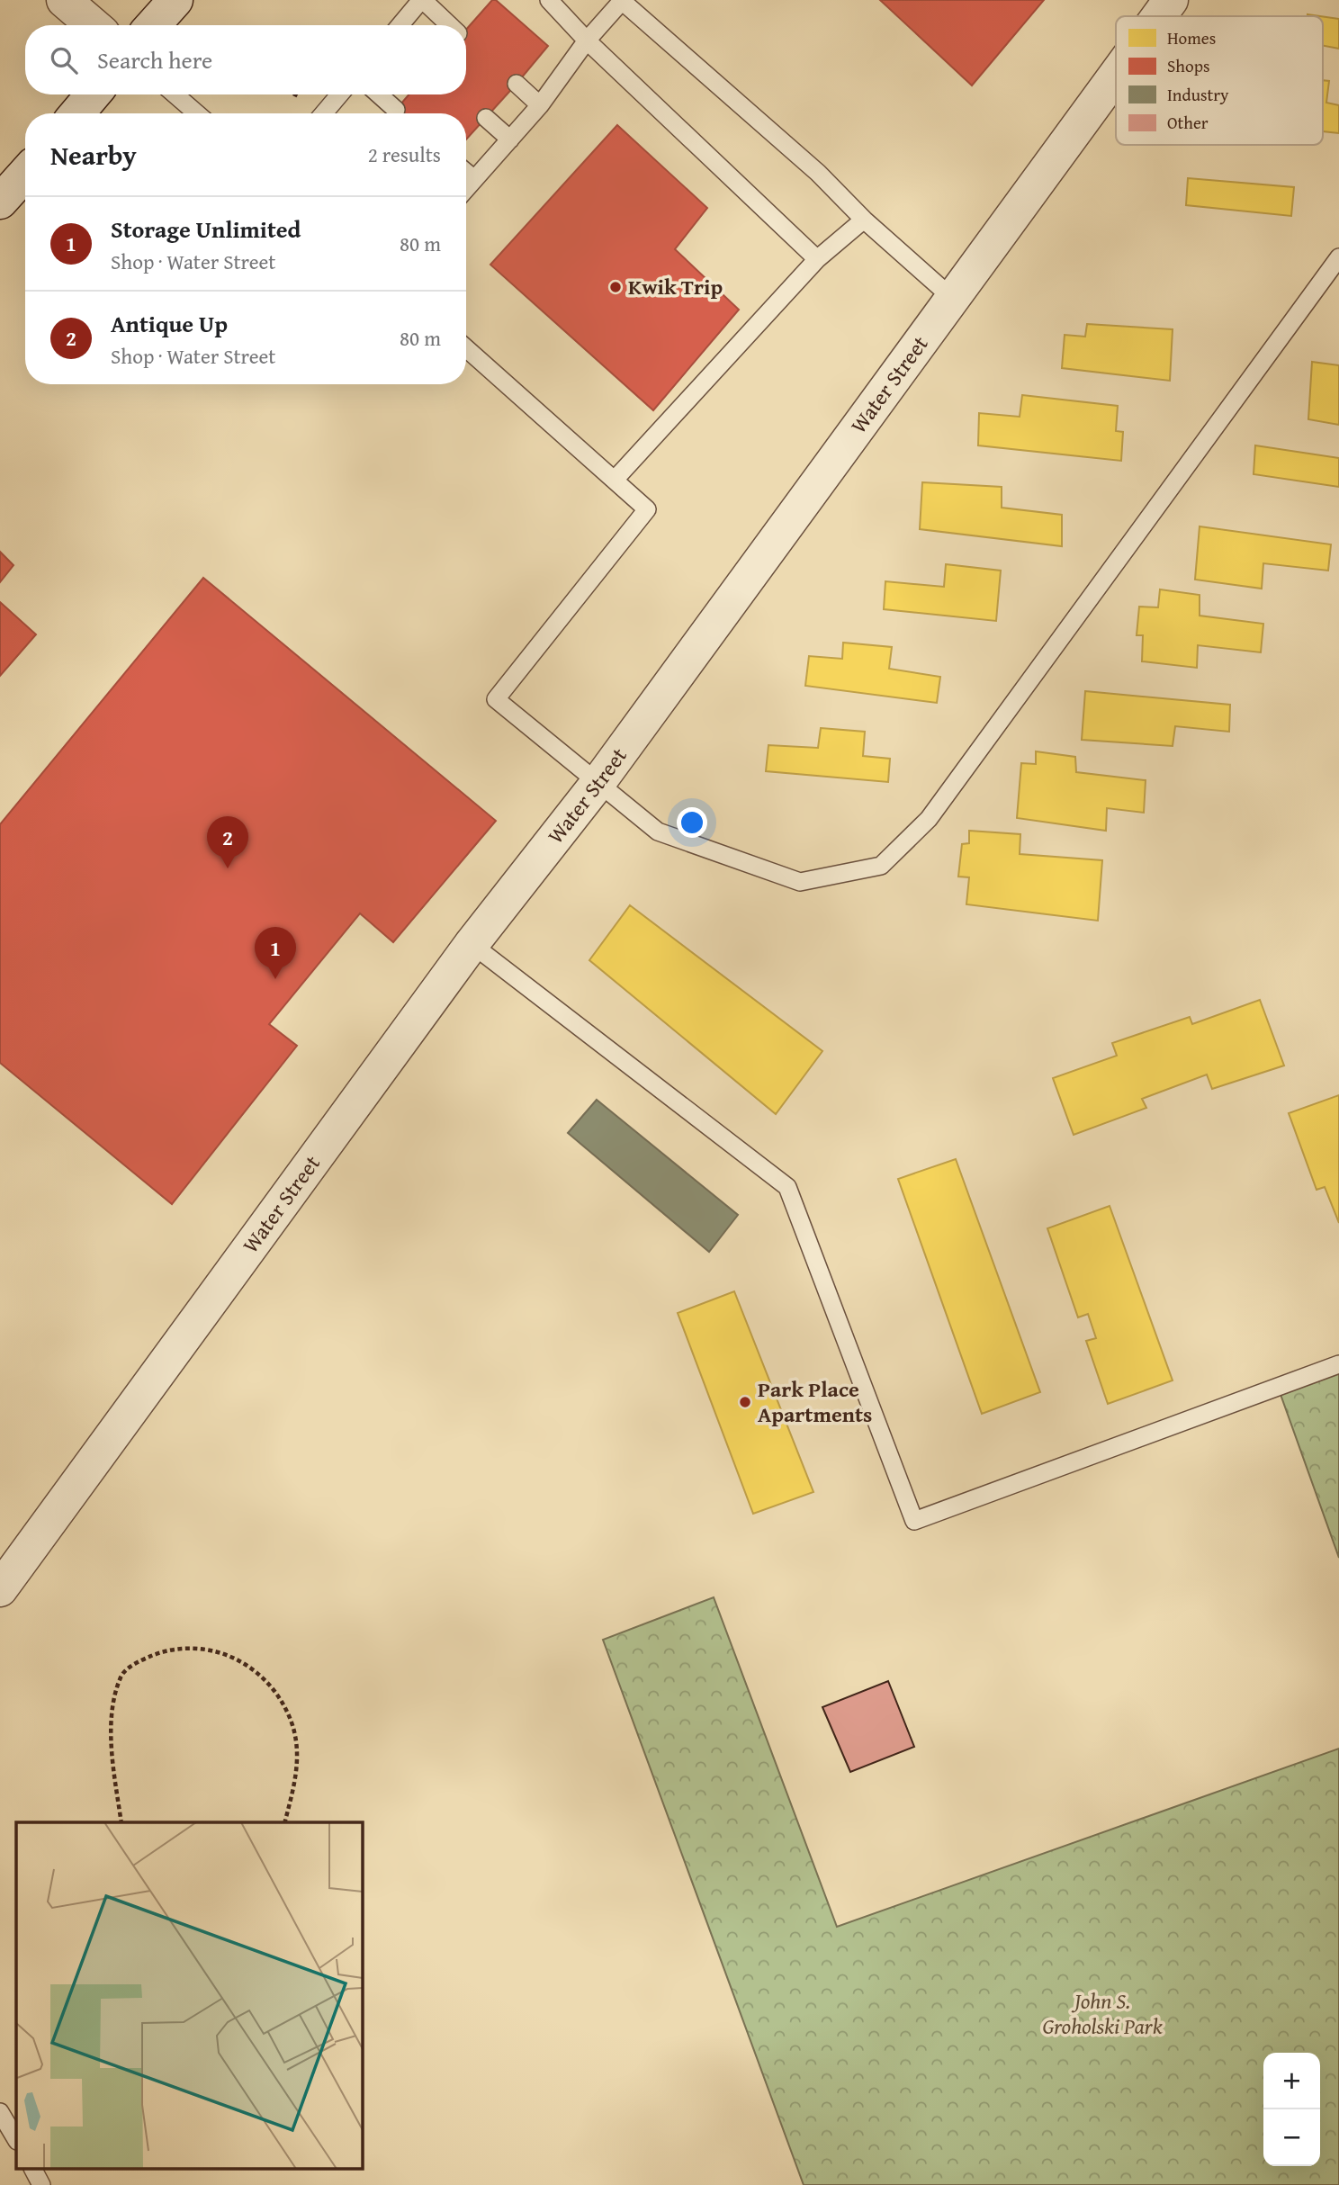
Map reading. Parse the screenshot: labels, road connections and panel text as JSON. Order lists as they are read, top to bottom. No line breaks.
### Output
{"streets":{"street":["Water Street"]},"parks":["John S. Groholski Park"],"places":["Kwik Trip","Park Place Apartments"],"legend":["Homes","Shops","Industry","Other"],"page":{"search":"Search here","heading":["Nearby","2 results"],"list":[{"mark":"1","name":"Storage Unlimited","note":"Shop · Water Street","value":"80 m"},{"mark":"2","name":"Antique Up","note":"Shop · Water Street","value":"80 m"}],"pins":["2","1"],"map_buttons":["+","−"]}}
